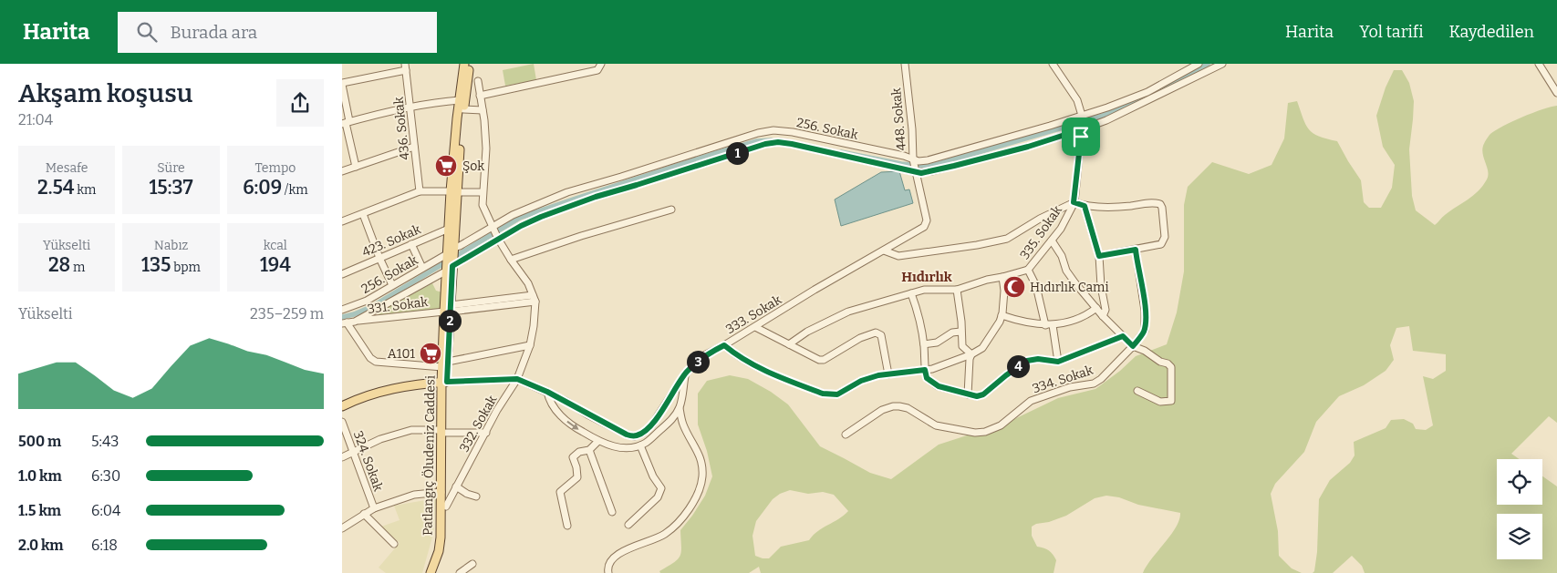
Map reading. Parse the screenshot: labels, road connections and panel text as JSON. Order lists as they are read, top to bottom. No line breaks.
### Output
{"streets":{"main road":["Patlangıç Öludeniz Caddesi"],"street":["448. Sokak","436. Sokak","256. Sokak","335. Sokak","423. Sokak","331. Sokak","333. Sokak","334. Sokak","332. Sokak","324. Sokak"]},"crossings":[["448. Sokak","256. Sokak"],["448. Sokak","333. Sokak"],["256. Sokak","335. Sokak"],["256. Sokak","331. Sokak"],["256. Sokak","Patlangıç Öludeniz Caddesi"],["423. Sokak","Patlangıç Öludeniz Caddesi"],["331. Sokak","332. Sokak"],["331. Sokak","Patlangıç Öludeniz Caddesi"],["333. Sokak","332. Sokak"],["332. Sokak","Patlangıç Öludeniz Caddesi"]],"districts":["Hıdırlık"],"places":{"supermarket":["Şok","A101"],"mosque":["Hıdırlık Cami"]},"page":{"header":"Harita","search":"Burada ara","nav":["Harita","Yol tarifi","Kaydedilen"],"heading":["Akşam koşusu","21:04"],"stats":[["Mesafe","2.54 km"],["Süre","15:37"],["Tempo","6:09 /km"],["Yükselti","28 m"],["Nabız","135 bpm"],["kcal","194"]],"pins":["1","2","3","4"],"chart":["Yükselti","235–259 m"],"list":[{"name":"500 m","note":"5:43"},{"name":"1.0 km","note":"6:30"},{"name":"1.5 km","note":"6:04"},{"name":"2.0 km","note":"6:18"}]}}
